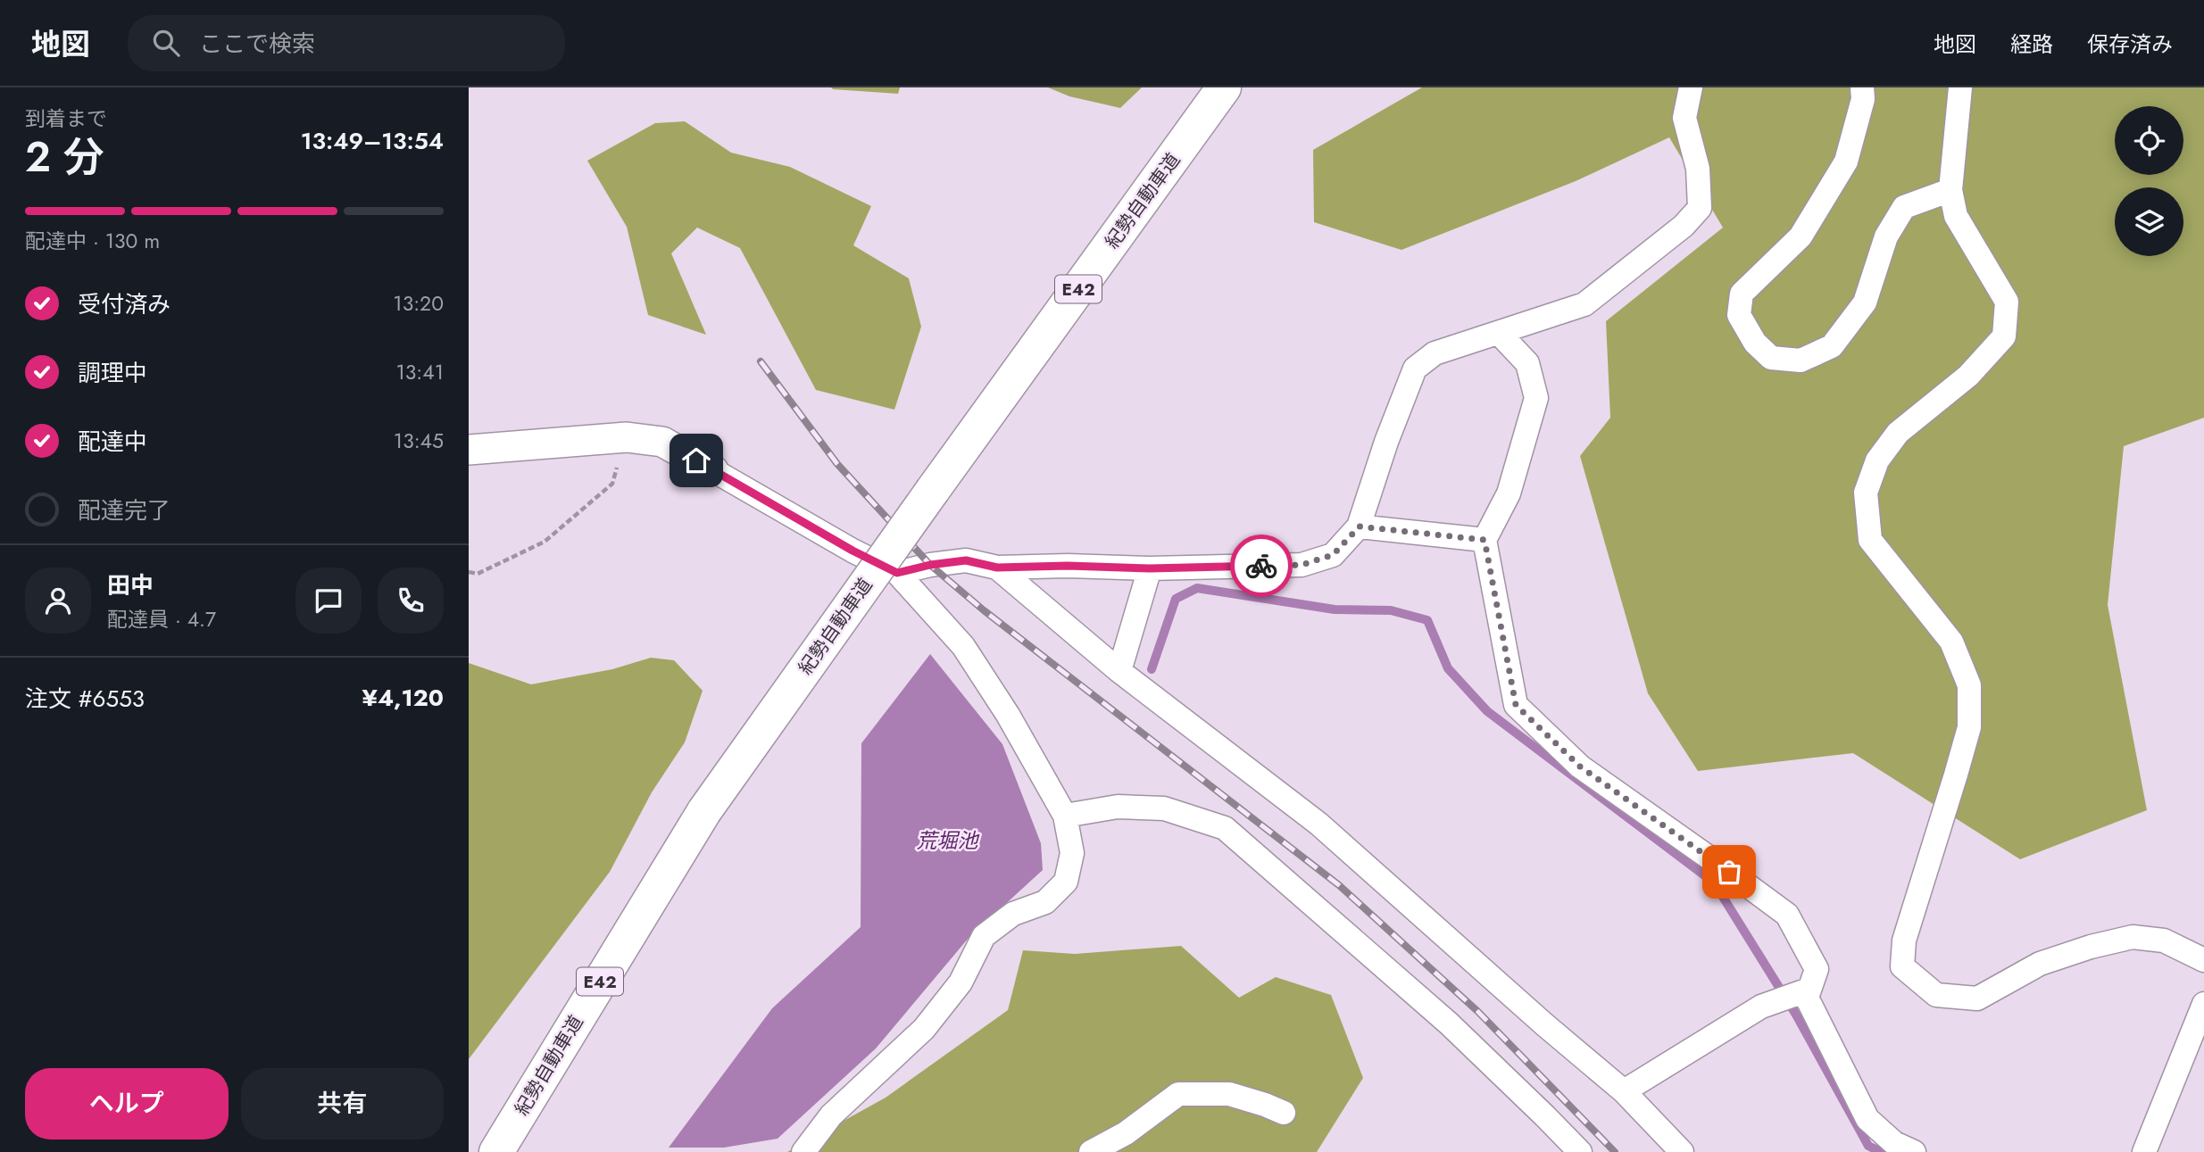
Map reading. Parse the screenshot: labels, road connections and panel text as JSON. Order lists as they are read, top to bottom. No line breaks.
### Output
{"streets":{"highway":["紀勢自動車道","E42"]},"water":["荒堀池"],"page":{"header":"地図","search":"ここで検索","nav":["地図","経路","保存済み"],"heading":["2 分","到着まで","13:49–13:54"],"panel":["田中","配達員 · 4.7","注文 #6553","¥4,120"],"bar":"配達中 · 130 m","list":[["受付済み","13:20"],["調理中","13:41"],["配達中","13:45"],"配達完了"],"buttons":["ヘルプ","共有"]}}
